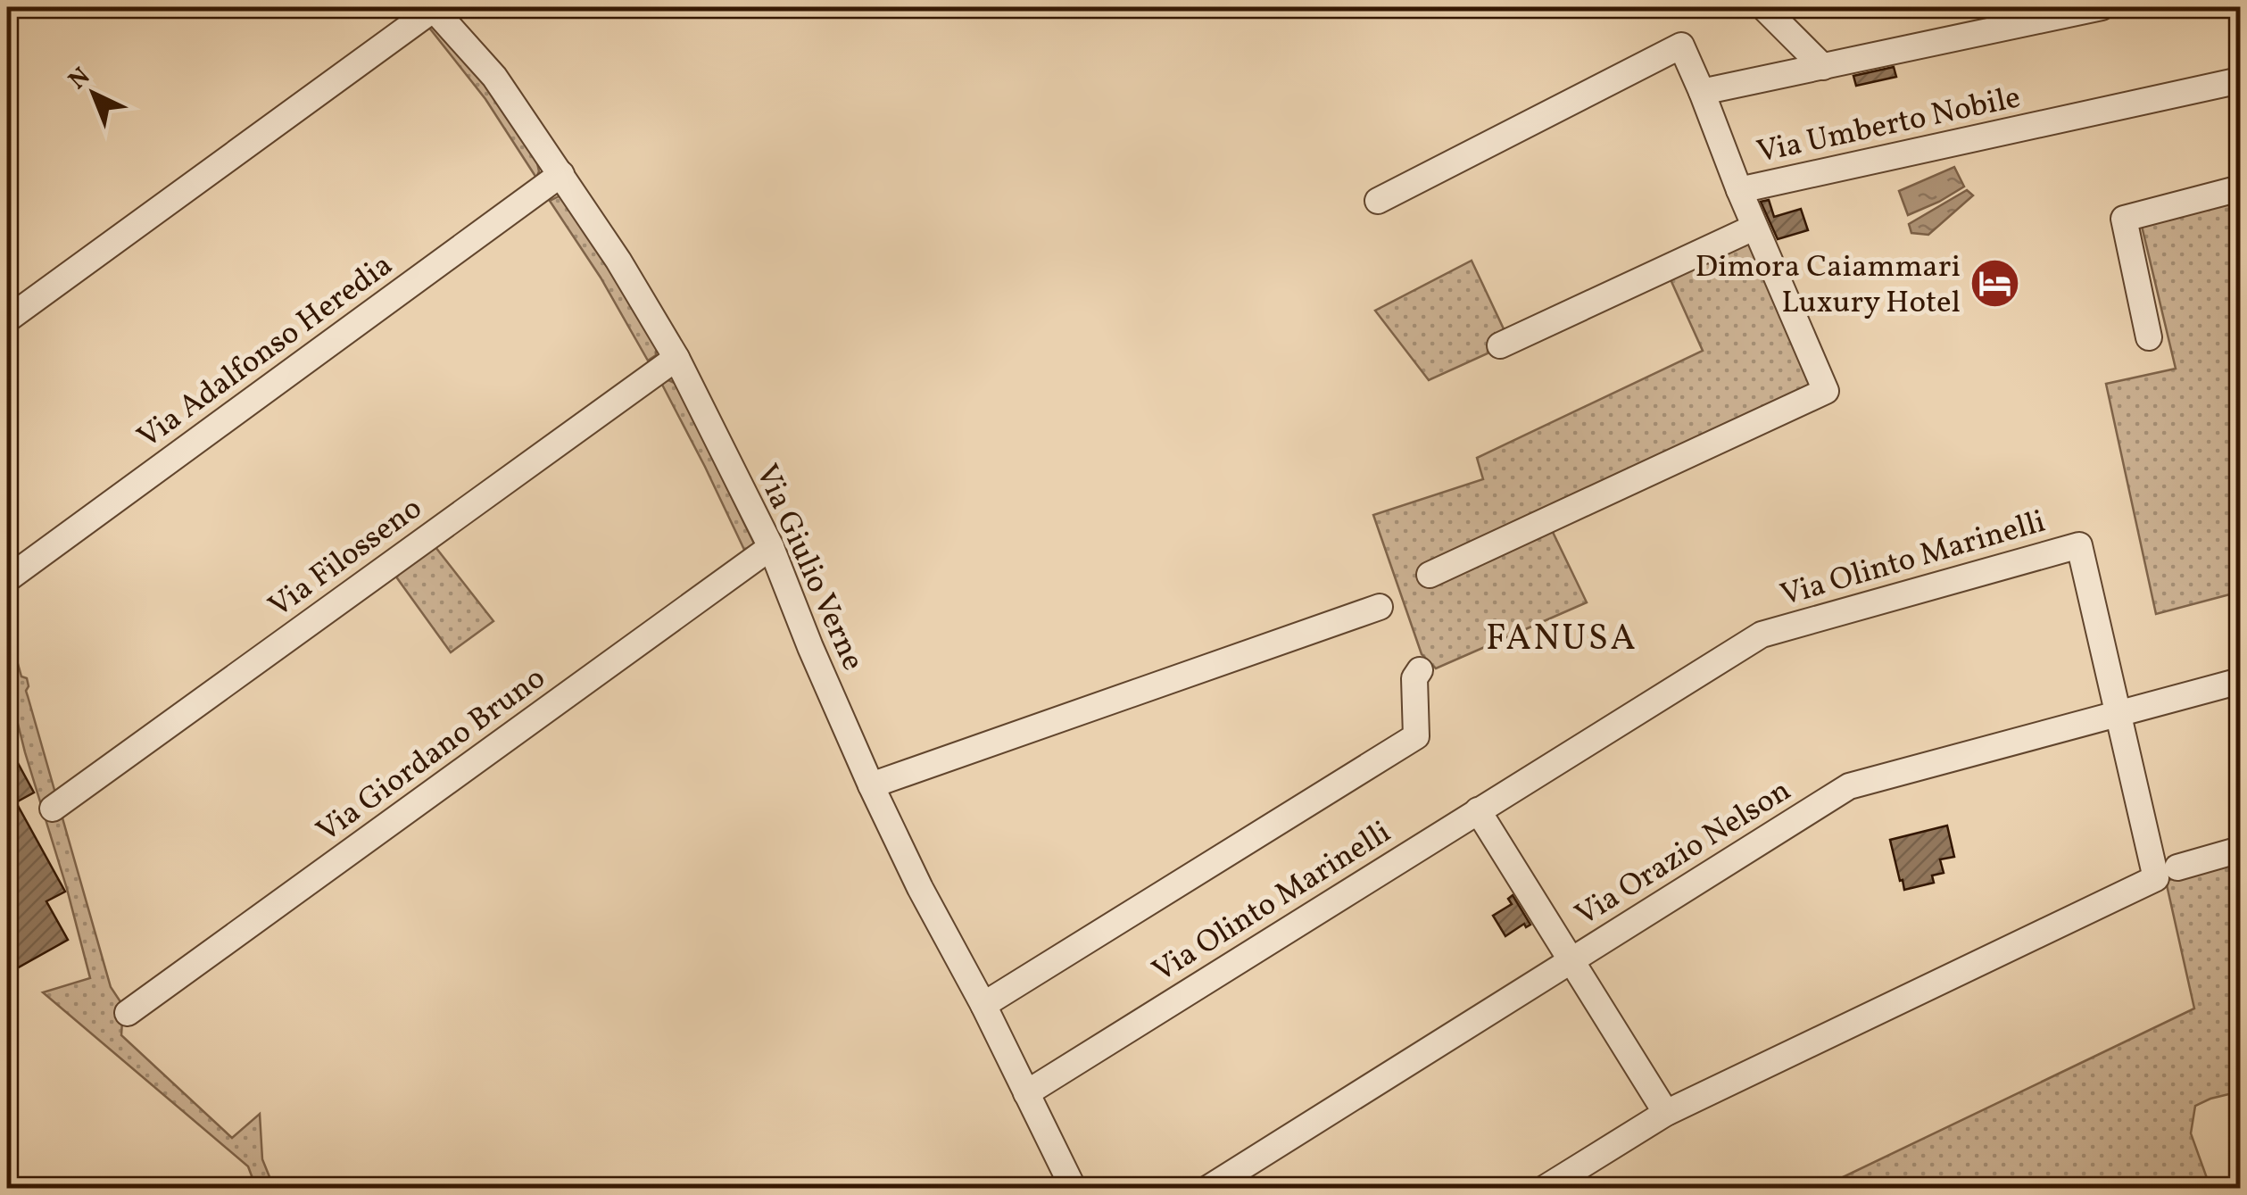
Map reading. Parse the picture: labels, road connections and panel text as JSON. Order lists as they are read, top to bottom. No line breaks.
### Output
{"streets":{"street":["Via Umberto Nobile","Via Adalfonso Heredia","Via Filosseno","Via Olinto Marinelli","Via Giulio Verne","Via Giordano Bruno","Via Orazio Nelson"]},"crossings":[["Via Adalfonso Heredia","Via Giulio Verne"],["Via Filosseno","Via Giulio Verne"],["Via Olinto Marinelli","Via Giulio Verne"],["Via Olinto Marinelli","Via Orazio Nelson"],["Via Giulio Verne","Via Giordano Bruno"]],"districts":["FANUSA"],"places":{"hotel":["Dimora Caiammari Luxury Hotel"]},"north":"top left"}
